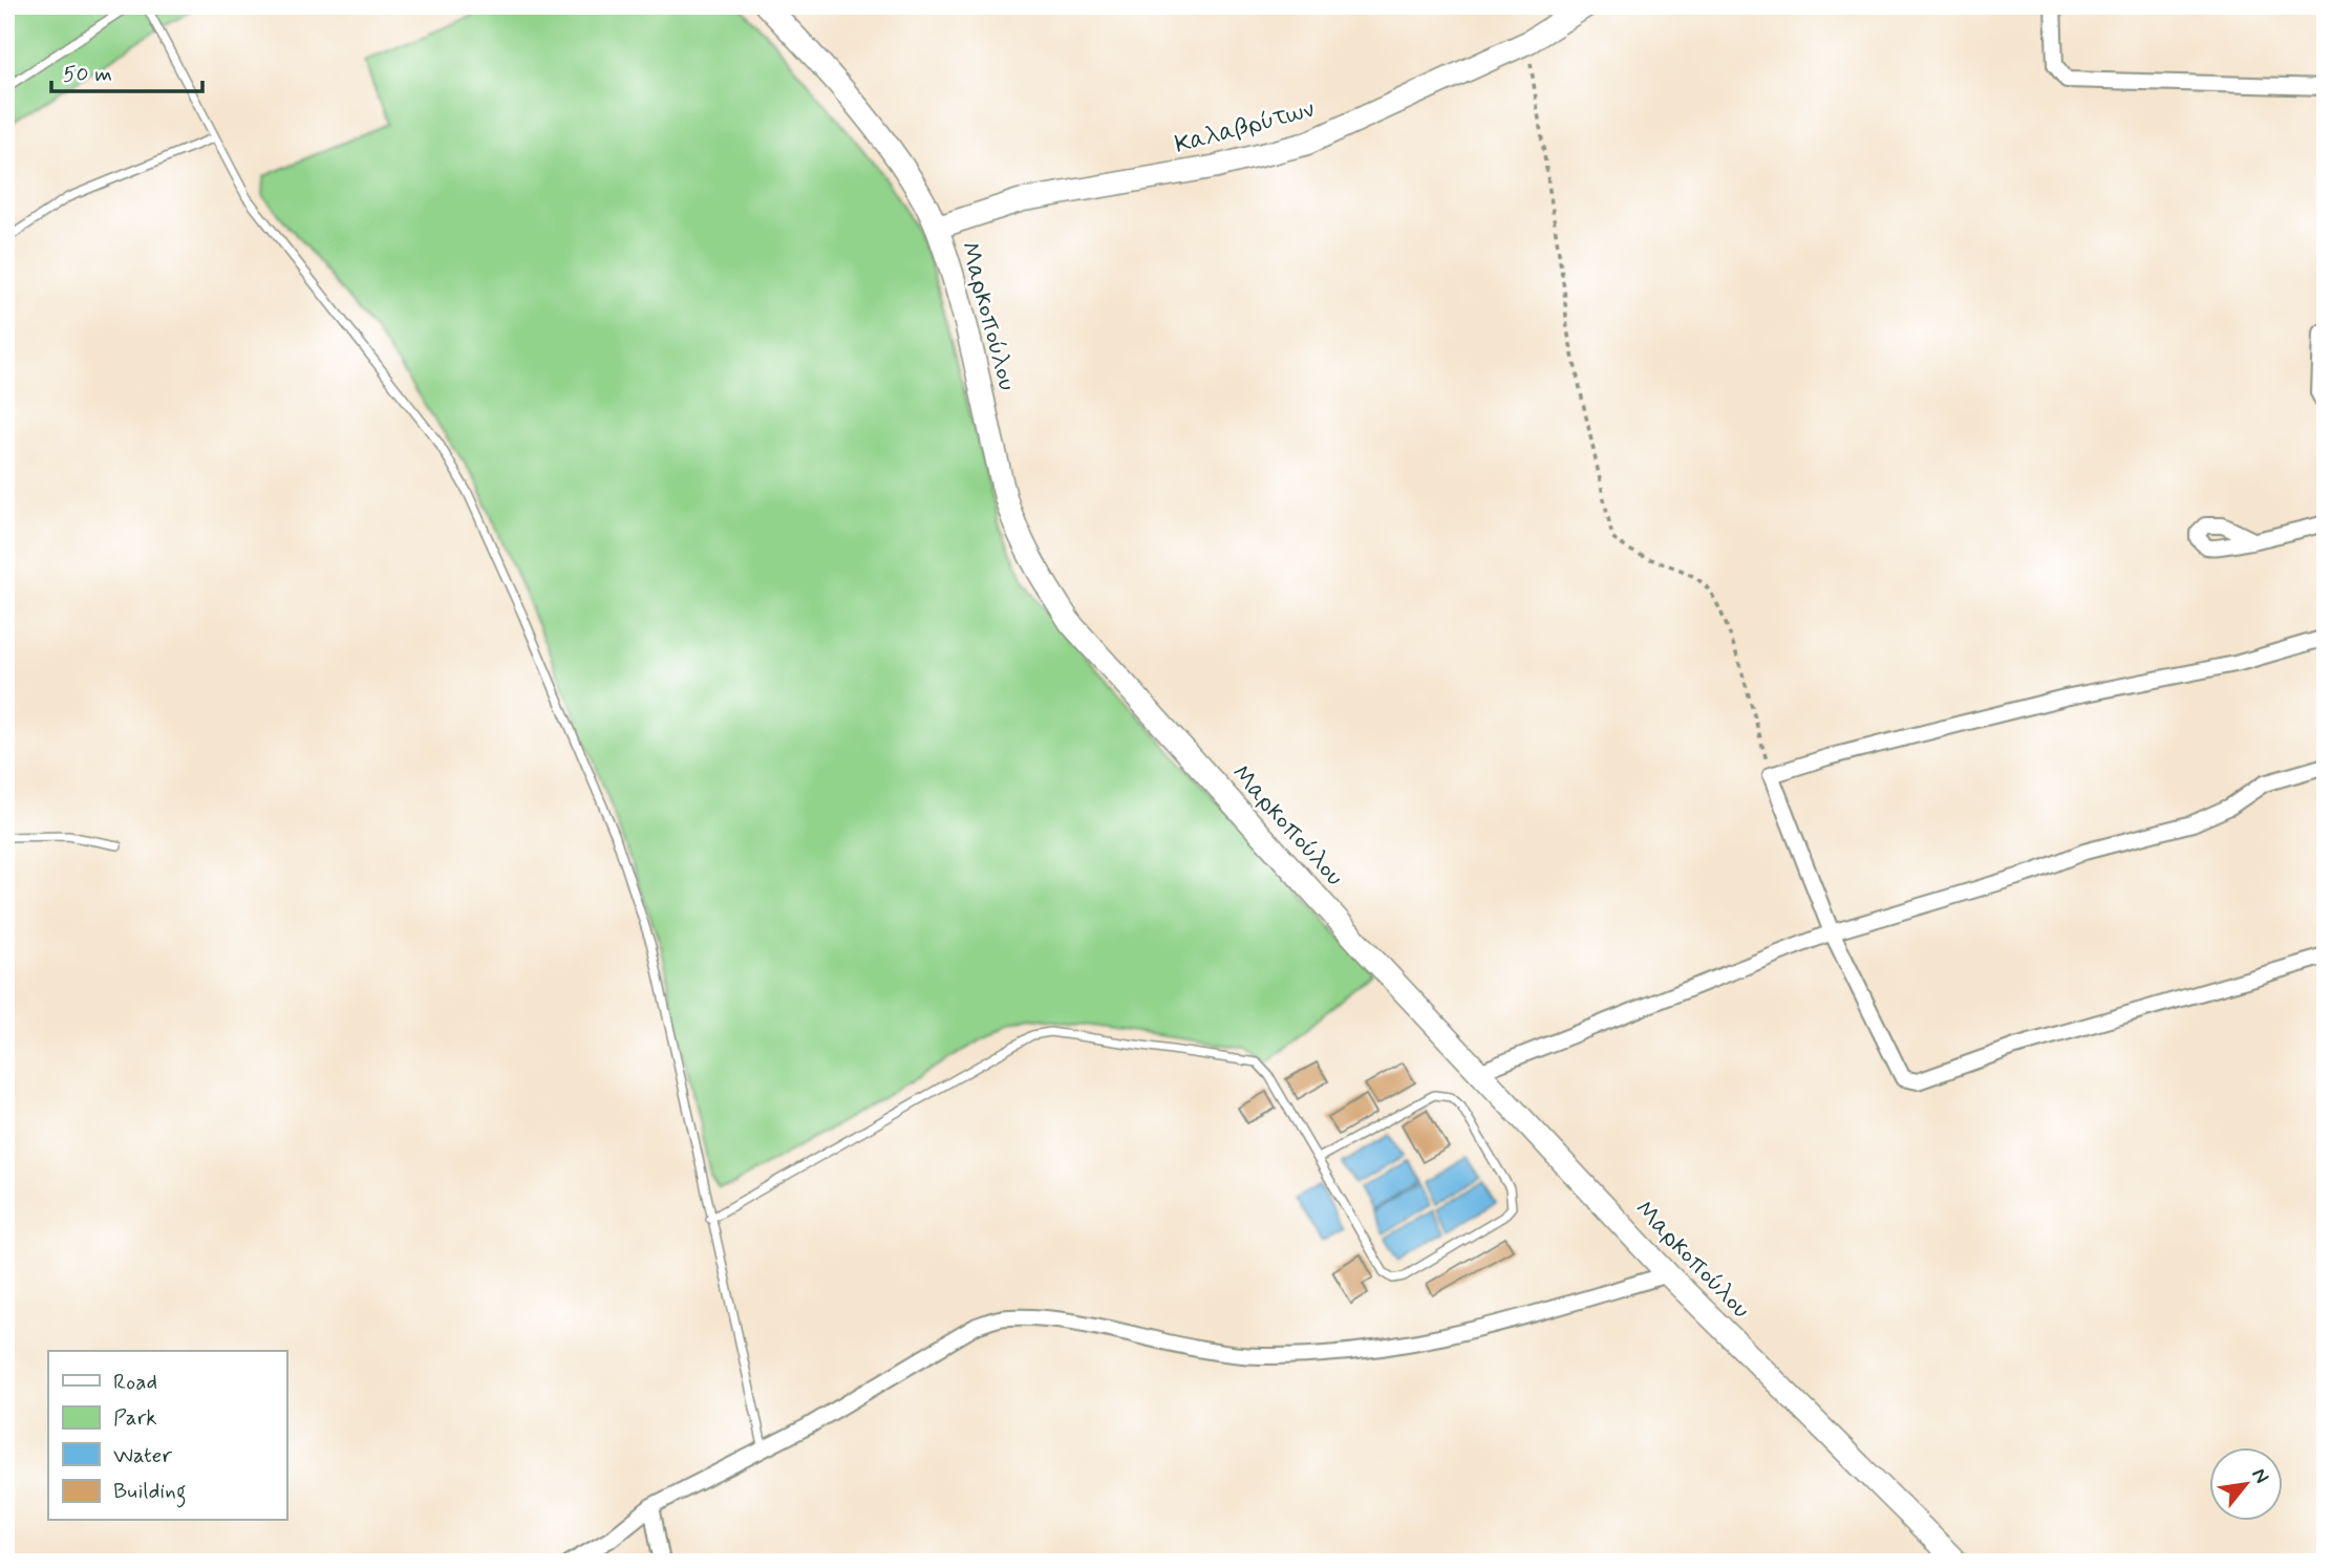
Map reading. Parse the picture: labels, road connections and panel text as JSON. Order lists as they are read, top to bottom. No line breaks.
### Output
{"streets":{"street":["Καλαβρύτων","Μαρκοπούλου"]},"crossings":[["Καλαβρύτων","Μαρκοπούλου"]],"legend":["Road","Park","Water","Building"],"scale_bar":"50 m","north":"top right"}
